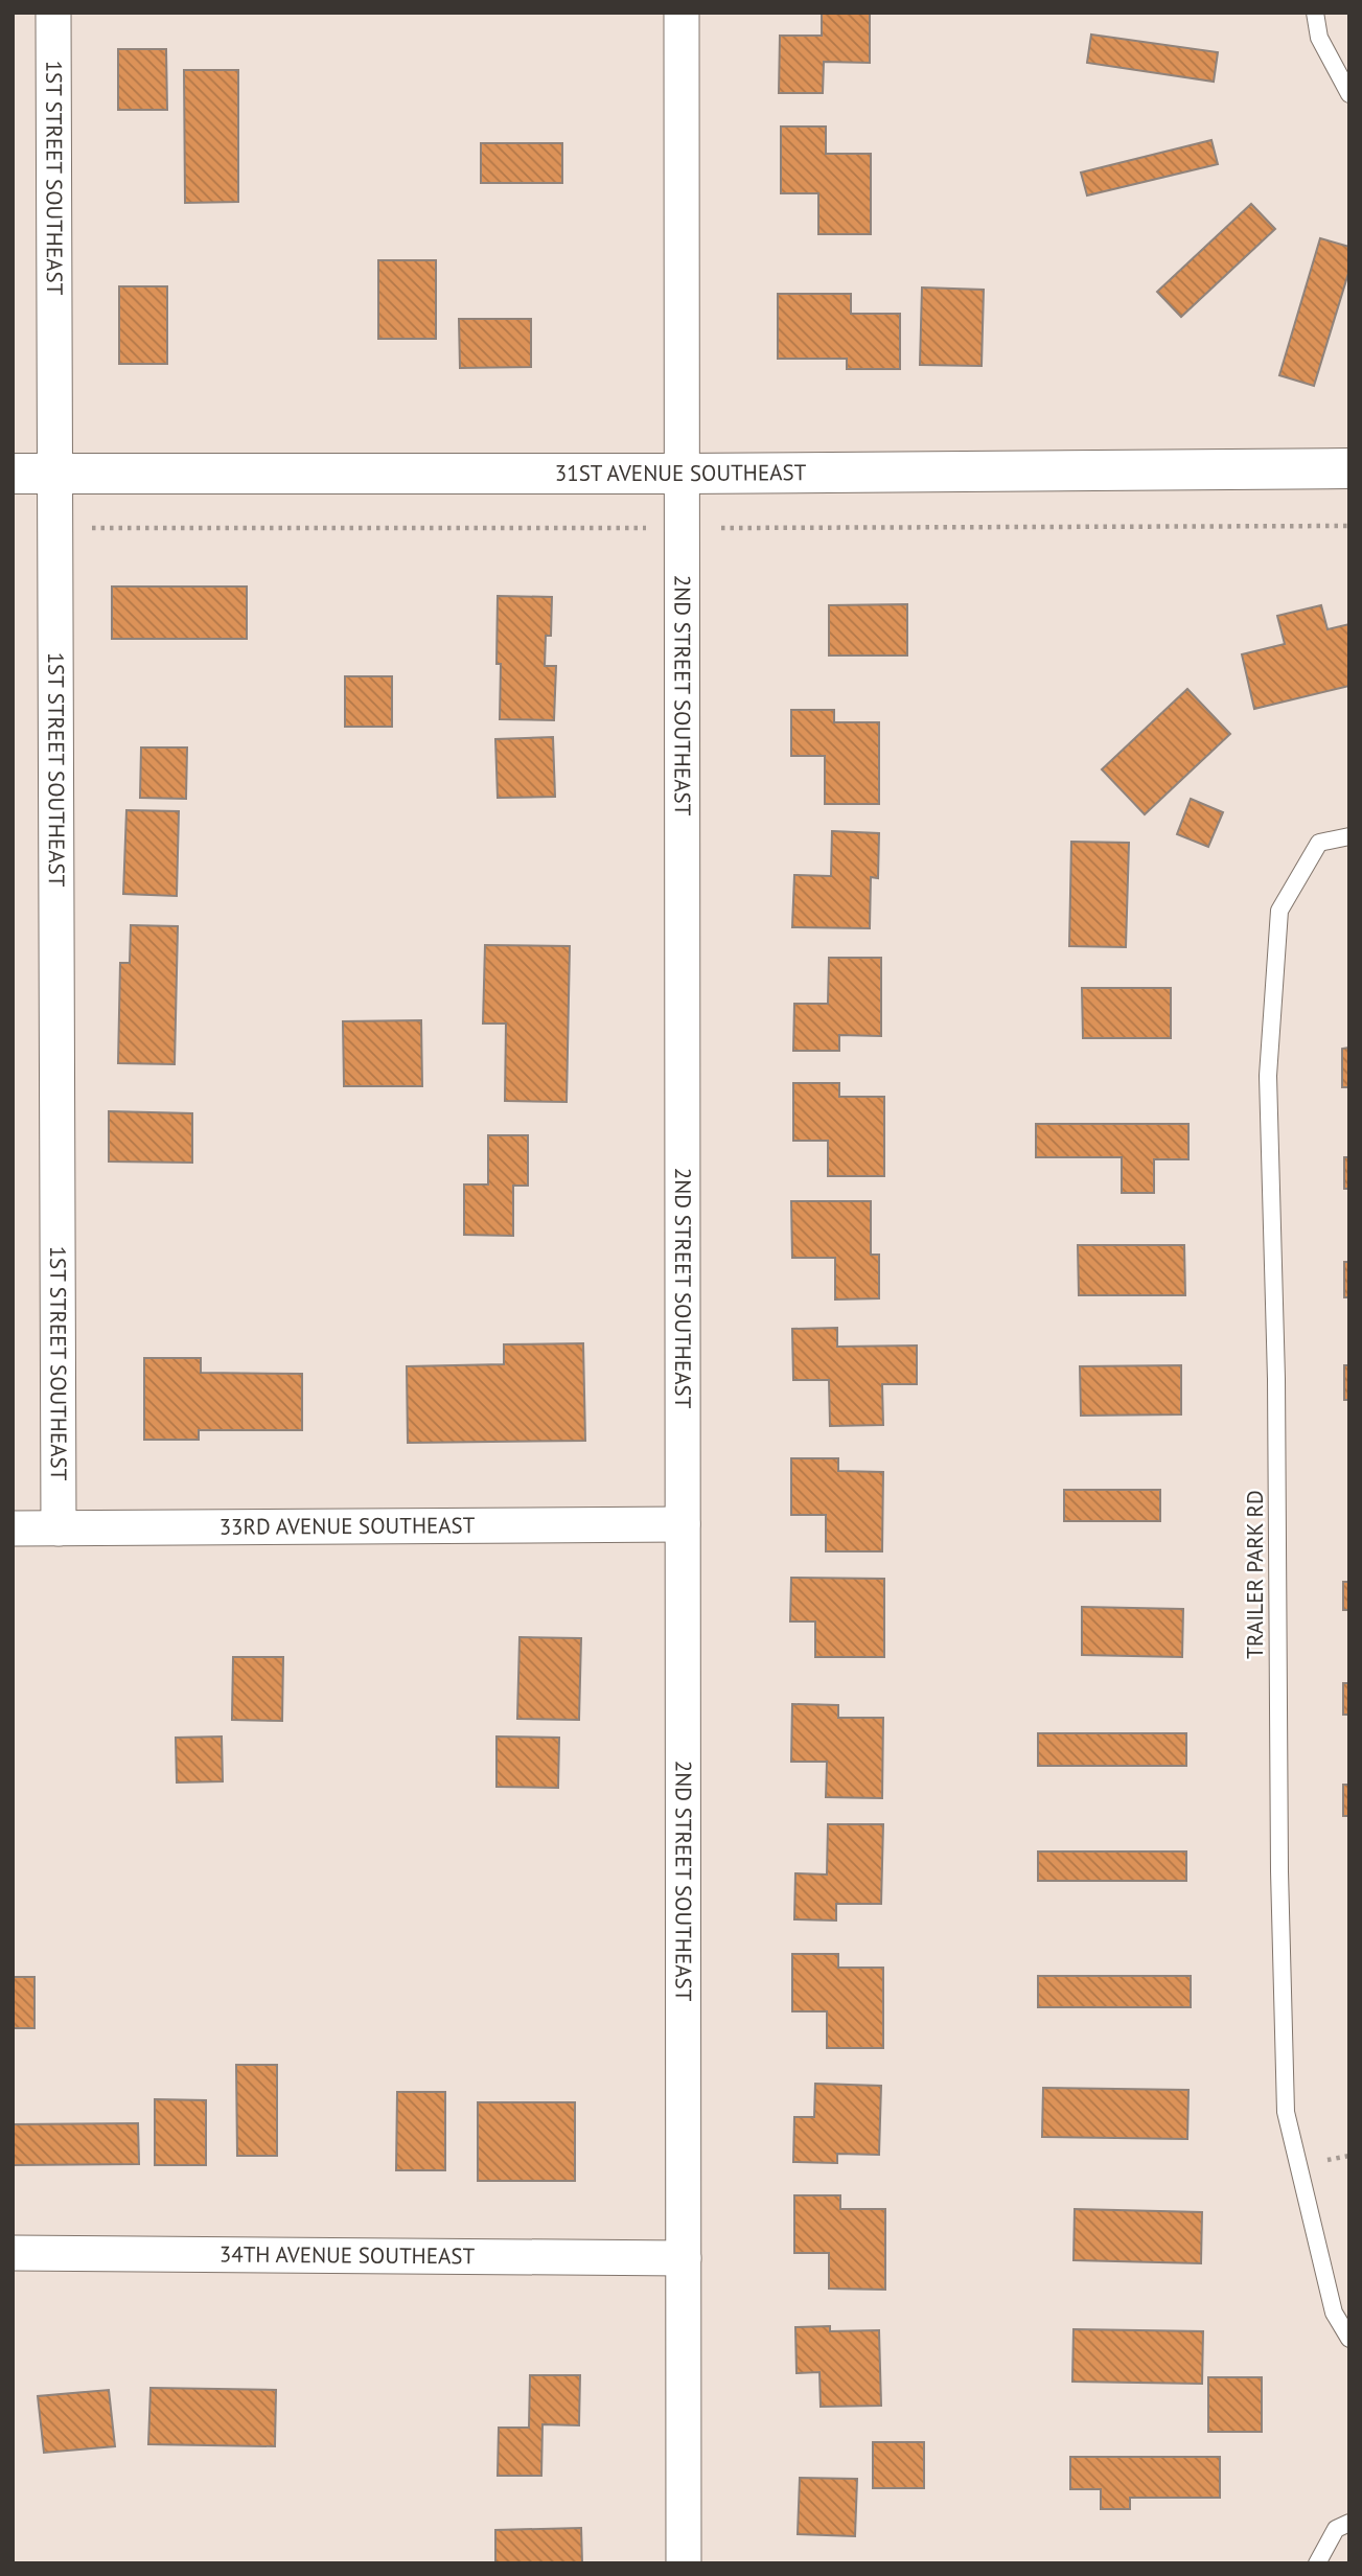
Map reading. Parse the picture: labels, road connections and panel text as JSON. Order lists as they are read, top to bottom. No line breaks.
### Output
{"streets":{"street":["1ST STREET SOUTHEAST","31ST AVENUE SOUTHEAST","2ND STREET SOUTHEAST","33RD AVENUE SOUTHEAST","34TH AVENUE SOUTHEAST"],"lane":["TRAILER PARK RD"]},"crossings":[["1ST STREET SOUTHEAST","31ST AVENUE SOUTHEAST"],["1ST STREET SOUTHEAST","33RD AVENUE SOUTHEAST"],["31ST AVENUE SOUTHEAST","2ND STREET SOUTHEAST"],["2ND STREET SOUTHEAST","33RD AVENUE SOUTHEAST"],["2ND STREET SOUTHEAST","34TH AVENUE SOUTHEAST"]]}
